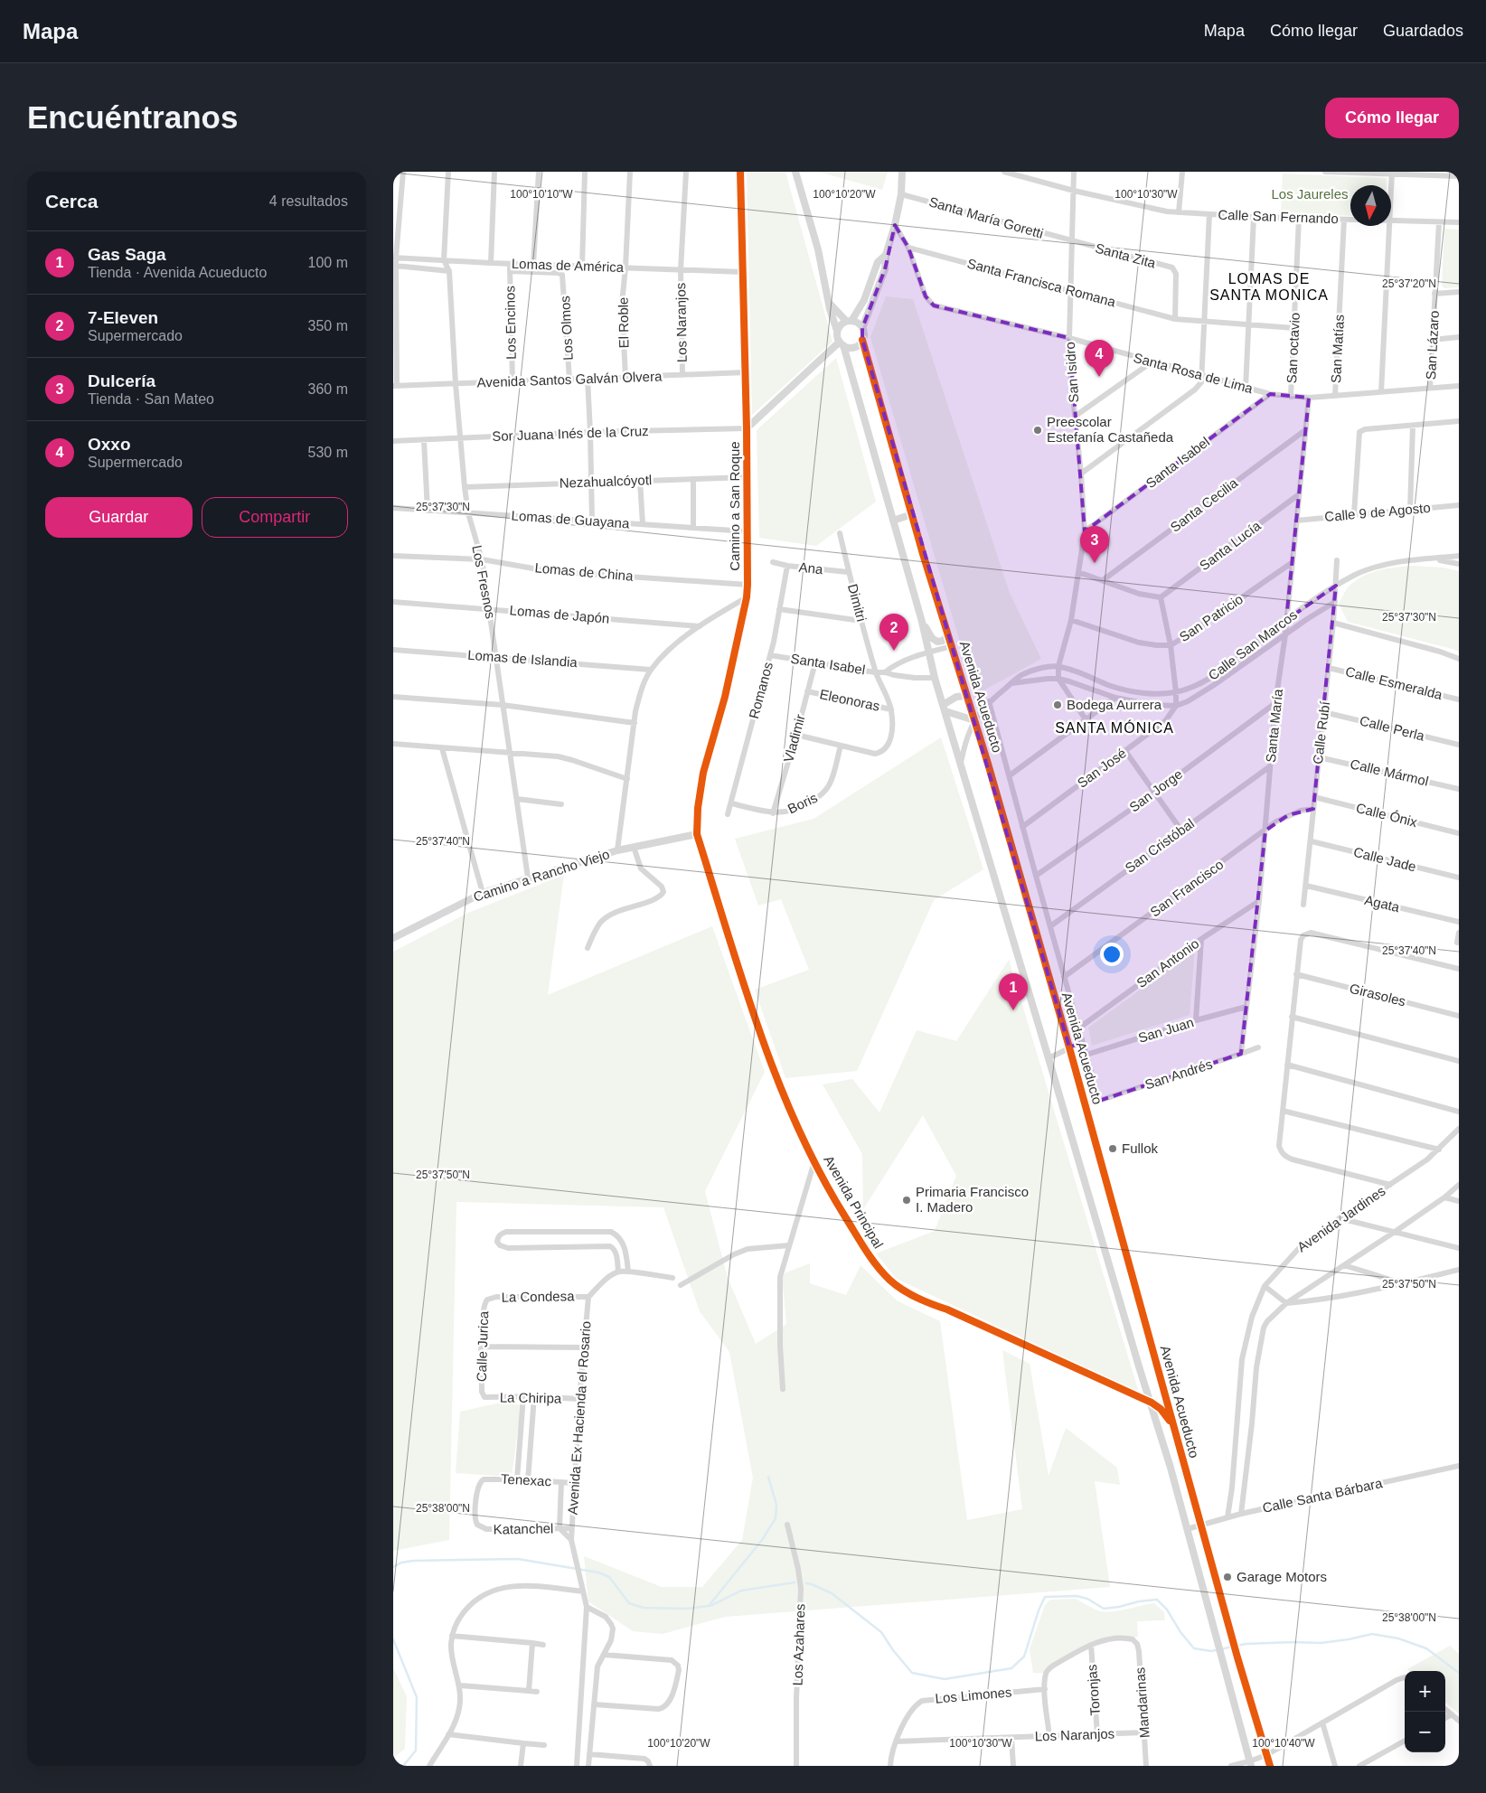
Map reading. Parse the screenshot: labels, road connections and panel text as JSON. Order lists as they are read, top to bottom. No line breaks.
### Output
{"streets":{"street":["Calle San Fernando","Santa María Goretti","Santa Zita","Lomas de América","Santa Francisca Romana","Los Encinos","El Roble","Los Naranjos","Los Olmos","San Lázaro","San octavio","San Matías","San Isidro","Santa Rosa de Lima","Avenida Santos Galván Olvera","Sor Juana Inés de la Cruz","Santa Isabel","Nezahualcóyotl","Santa Cecilia","Camino a San Roque","Calle 9 de Agosto","Lomas de Guayana","Santa Lucía","Ana","Lomas de China","Los Fresnos","Dimitri","Lomas de Japón","San Patricio","Calle San Marcos","Lomas de Islandia","Calle Esmeralda","Romanos","Avenida Acueducto","Eleonoras","Santa María","Calle Perla","Calle Rubí","Vladimir","San José","Calle Mármol","San Jorge","Boris","Calle Ónix","San Cristóbal","Calle Jade","Camino a Rancho Viejo","San Francisco","Agata","San Antonio","Girasoles","San Juan","San Andrés","Avenida Principal","Avenida Jardines","La Condesa","Calle Jurica","La Chiripa","Avenida Ex Hacienda el Rosario","Tenexac","Calle Santa Bárbara","Katanchel","Los Azahares","Toronjas","Los Limones","Mandarinas"]},"crossings":[["Calle San Fernando","San Lázaro"],["Calle San Fernando","San octavio"],["Calle San Fernando","San Matías"],["Santa María Goretti","Santa Zita"],["Santa María Goretti","San Isidro"],["Santa Zita","Santa Francisca Romana"],["Santa Zita","San Isidro"],["Lomas de América","Los Encinos"],["Lomas de América","El Roble"],["Lomas de América","Los Naranjos"],["Lomas de América","Camino a San Roque"],["Lomas de América","Los Fresnos"],["Santa Francisca Romana","San octavio"],["Santa Francisca Romana","San Isidro"],["Santa Francisca Romana","Santa Rosa de Lima"],["Los Encinos","Los Olmos"],["Los Encinos","Avenida Santos Galván Olvera"],["El Roble","Avenida Santos Galván Olvera"],["Los Naranjos","Avenida Santos Galván Olvera"],["Los Naranjos","Toronjas"],["Los Naranjos","Los Limones"],["Los Naranjos","Mandarinas"],["Los Olmos","Avenida Santos Galván Olvera"],["San Lázaro","Santa Rosa de Lima"],["San octavio","Santa Rosa de Lima"],["San Matías","Santa Rosa de Lima"],["San Isidro","Santa Rosa de Lima"],["San Isidro","Santa Isabel"],["San Isidro","San Patricio"],["San Isidro","Calle San Marcos"],["Santa Rosa de Lima","Santa Isabel"],["Santa Rosa de Lima","Santa María"],["Avenida Santos Galván Olvera","Camino a San Roque"],["Avenida Santos Galván Olvera","Los Fresnos"],["Sor Juana Inés de la Cruz","Camino a San Roque"],["Sor Juana Inés de la Cruz","Los Fresnos"],["Santa Isabel","Dimitri"],["Santa Isabel","Romanos"],["Santa Isabel","Avenida Acueducto"],["Santa Isabel","Vladimir"],["Nezahualcóyotl","Camino a San Roque"],["Nezahualcóyotl","Los Fresnos"],["Santa Cecilia","Santa María"],["Camino a San Roque","Lomas de Guayana"],["Camino a San Roque","Lomas de China"],["Camino a San Roque","Camino a Rancho Viejo"],["Camino a San Roque","Avenida Principal"],["Calle 9 de Agosto","Santa María"],["Lomas de Guayana","Los Fresnos"],["Santa Lucía","Santa María"],["Ana","Dimitri"],["Ana","Romanos"],["Lomas de China","Los Fresnos"],["Los Fresnos","Lomas de Japón"],["Los Fresnos","Lomas de Islandia"],["Los Fresnos","Camino a Rancho Viejo"],["Dimitri","Eleonoras"],["San Patricio","Santa María"],["Calle San Marcos","Avenida Acueducto"],["Calle San Marcos","Santa María"],["Calle San Marcos","Calle Rubí"],["Calle San Marcos","San José"],["Calle Esmeralda","Calle Rubí"],["Romanos","Boris"],["Avenida Acueducto","Avenida Principal"],["Avenida Acueducto","Calle Santa Bárbara"],["Eleonoras","Vladimir"],["Santa María","San Jorge"],["Santa María","San Cristóbal"],["Santa María","San Francisco"],["Santa María","San Antonio"],["Santa María","San Juan"],["Santa María","San Andrés"],["Calle Perla","Calle Rubí"],["Calle Rubí","Calle Mármol"],["Calle Rubí","Calle Ónix"],["Calle Rubí","Calle Jade"],["Calle Rubí","San Francisco"],["Calle Rubí","Agata"],["Vladimir","Boris"],["Camino a Rancho Viejo","Avenida Principal"],["San Juan","San Andrés"],["Avenida Jardines","Calle Santa Bárbara"],["La Condesa","Calle Jurica"],["La Condesa","Avenida Ex Hacienda el Rosario"],["Calle Jurica","La Chiripa"],["La Chiripa","Avenida Ex Hacienda el Rosario"],["Avenida Ex Hacienda el Rosario","Tenexac"],["Avenida Ex Hacienda el Rosario","Katanchel"],["Tenexac","Katanchel"],["Toronjas","Mandarinas"]],"districts":["LOMAS DE SANTA MONICA","SANTA MÓNICA"],"parks":["Los Jaureles"],"places":["Preescolar Estefanía Castañeda","Bodega Aurrera","Fullok","Primaria Francisco I. Madero","Garage Motors"],"north":"bottom","page":{"header":"Mapa","nav":["Mapa","Cómo llegar","Guardados"],"buttons":["Cómo llegar",["Guardar","Compartir"]],"title":"Encuéntranos","heading":["Cerca","4 resultados"],"list":[{"mark":"1","name":"Gas Saga","note":"Tienda · Avenida Acueducto","value":"100 m"},{"mark":"2","name":"7-Eleven","note":"Supermercado","value":"350 m"},{"mark":"3","name":"Dulcería","note":"Tienda · San Mateo","value":"360 m"},{"mark":"4","name":"Oxxo","note":"Supermercado","value":"530 m"}],"pins":["4","3","2","1"],"map_buttons":["+","−"]},"coordinates":["100°10'10\"W","100°10'20\"W","100°10'30\"W","25°37'20\"N","25°37'30\"N","25°37'40\"N","25°37'50\"N","25°38'00\"N","100°10'40\"W"]}
